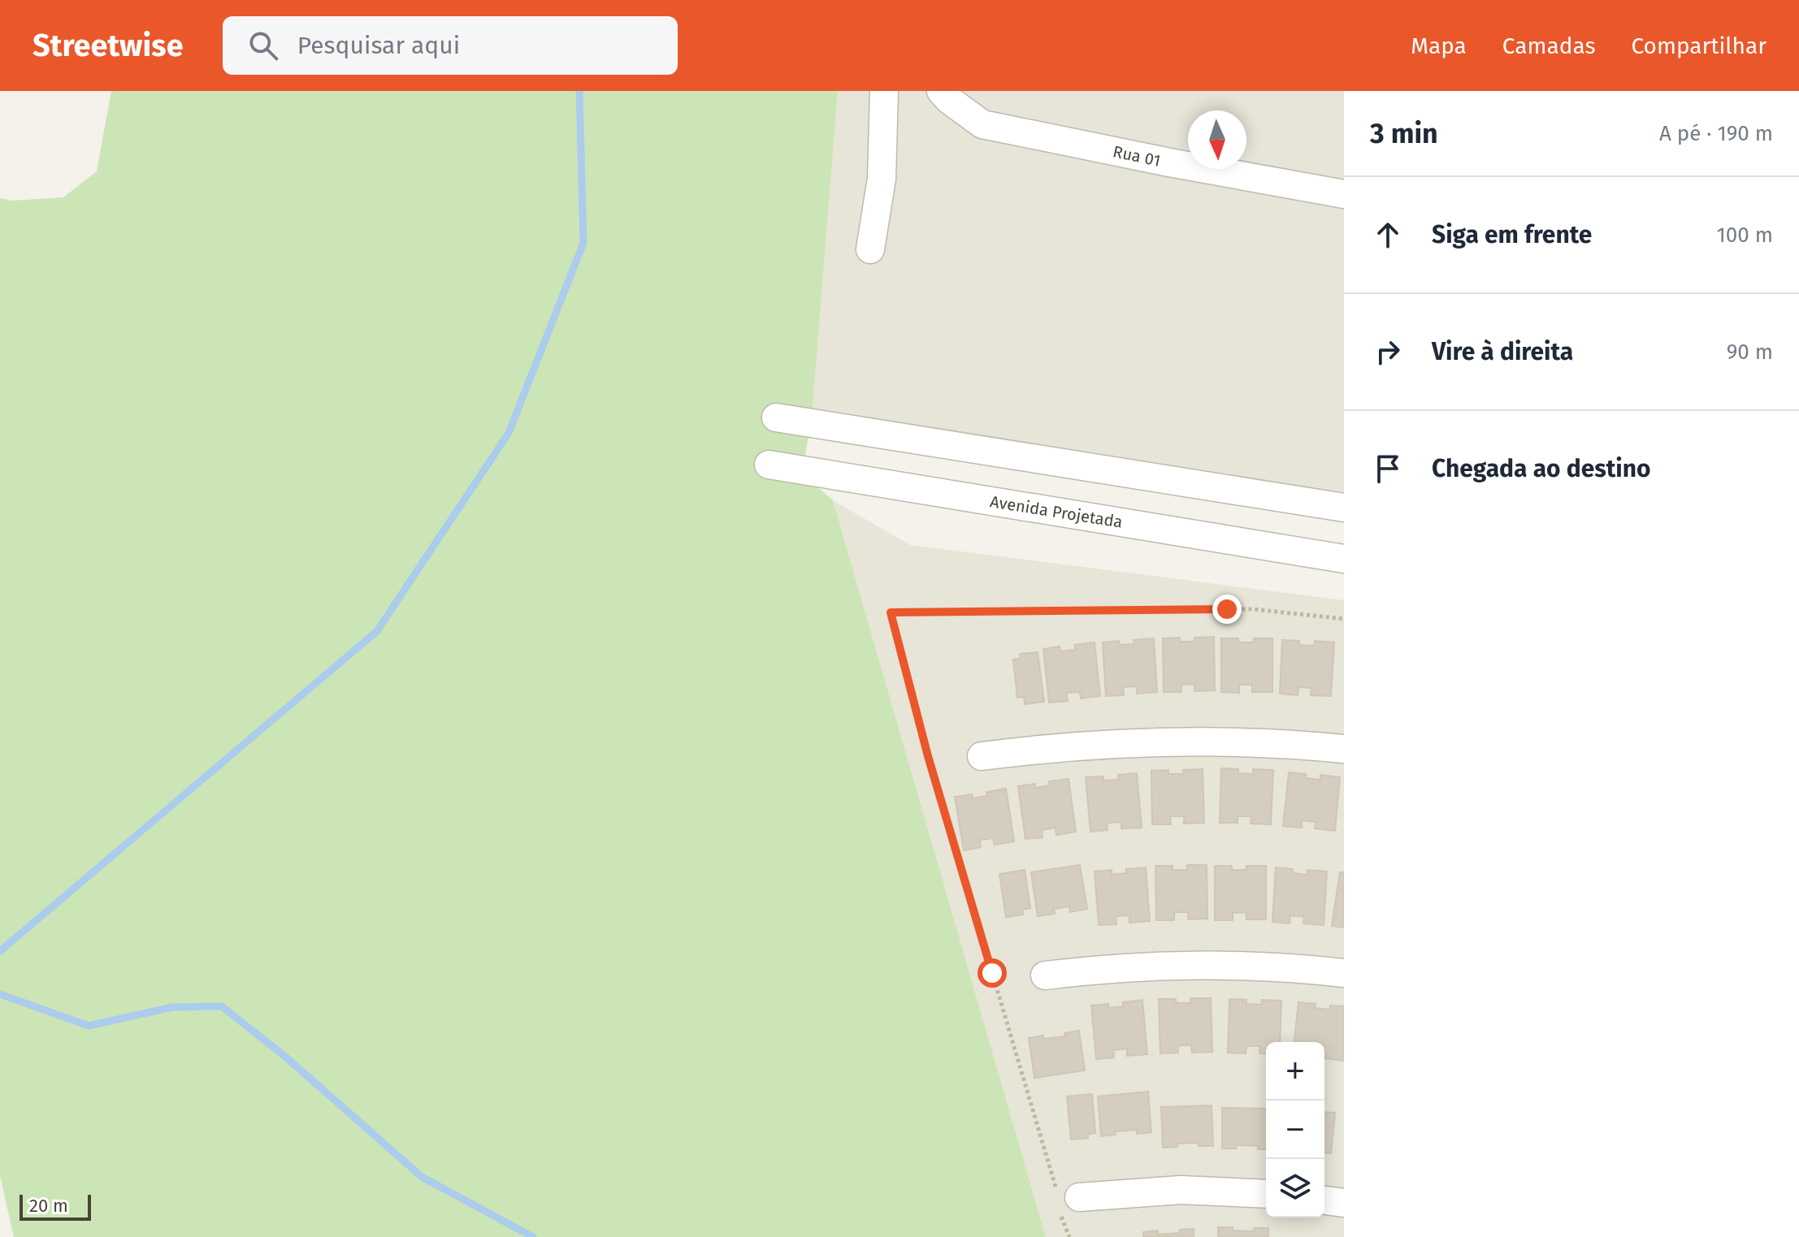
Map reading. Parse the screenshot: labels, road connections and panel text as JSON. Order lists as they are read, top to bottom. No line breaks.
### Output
{"streets":{"street":["Rua 01","Avenida Projetada"]},"scale_bar":"20 m","north":"bottom","page":{"header":"Streetwise","search":"Pesquisar aqui","nav":["Mapa","Camadas","Compartilhar"],"heading":["3 min","A pé · 190 m"],"list":[["Siga em frente","100 m"],["Vire à direita","90 m"],"Chegada ao destino"],"map_buttons":["+","−"],"scale":"20 m"}}
